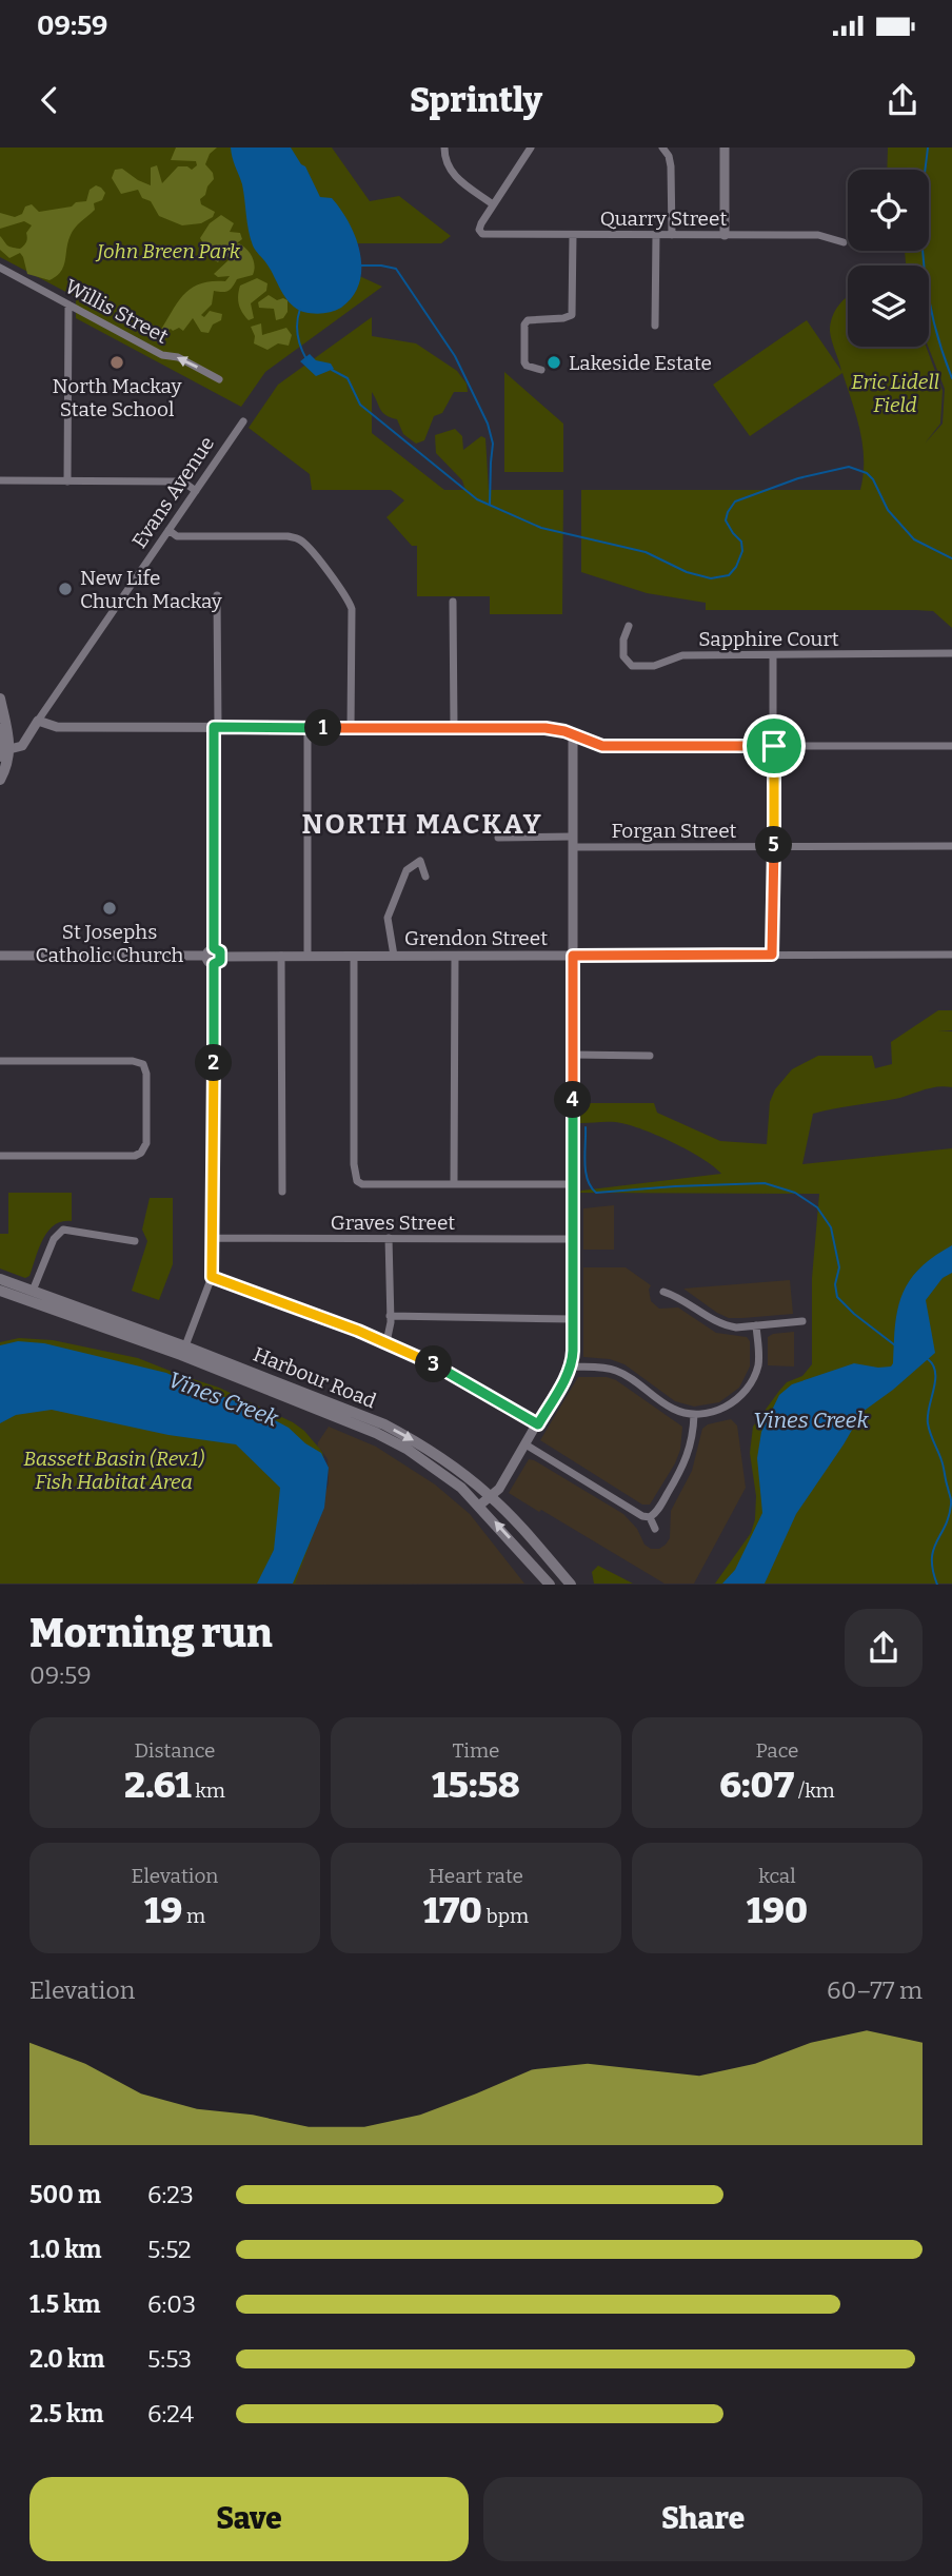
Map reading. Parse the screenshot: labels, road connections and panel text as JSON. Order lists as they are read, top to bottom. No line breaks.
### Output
{"streets":{"main road":["Harbour Road"],"street":["Quarry Street","Willis Street","Evans Avenue","Sapphire Court","Forgan Street","Grendon Street","Graves Street"]},"one_way":["Willis Street"],"districts":["NORTH MACKAY"],"water":["Vines Creek"],"parks":["John Breen Park","Eric Lidell Field","Bassett Basin (Rev.1) Fish Habitat Area"],"places":["North Mackay State School","Lakeside Estate","New Life Church Mackay","St Josephs Catholic Church"],"page":{"status":"09:59","header":"Sprintly","pins":["1","5","2","4","3"],"heading":["Morning run","09:59"],"stats":[["Distance","2.61 km"],["Time","15:58"],["Pace","6:07 /km"],["Elevation","19 m"],["Heart rate","170 bpm"],["kcal","190"]],"chart":["Elevation","60–77 m"],"list":[{"name":"500 m","note":"6:23"},{"name":"1.0 km","note":"5:52"},{"name":"1.5 km","note":"6:03"},{"name":"2.0 km","note":"5:53"},{"name":"2.5 km","note":"6:24"}],"buttons":["Save","Share"]}}
